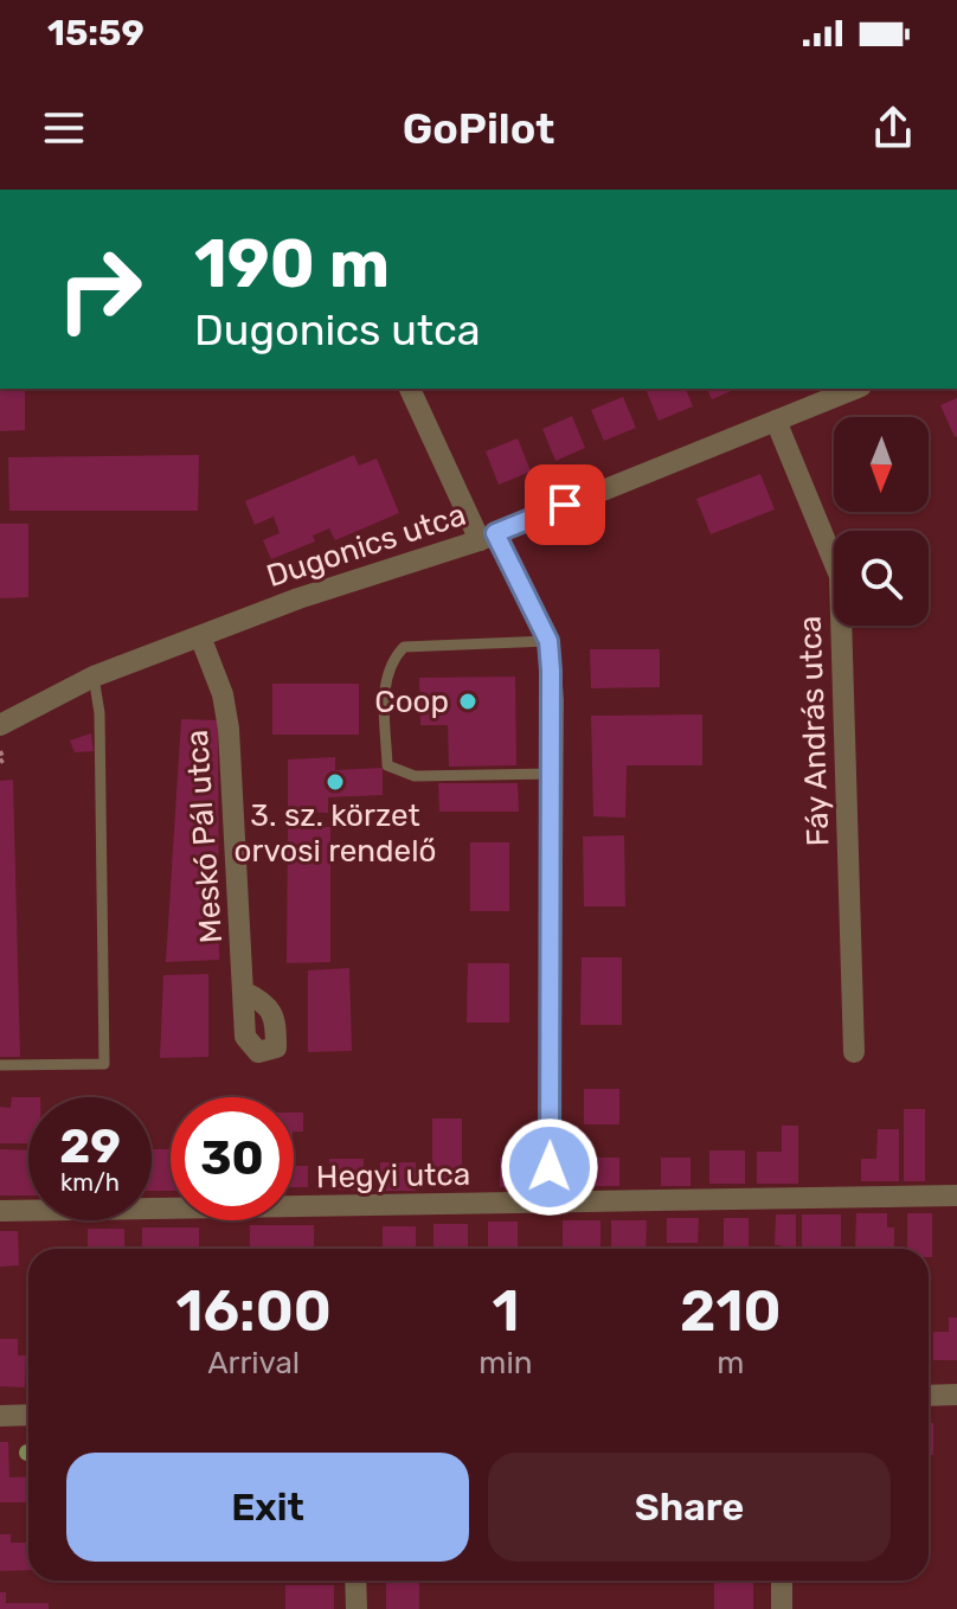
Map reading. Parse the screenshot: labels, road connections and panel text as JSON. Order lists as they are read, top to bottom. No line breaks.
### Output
{"streets":{"street":["Dugonics utca","Fáy András utca","Meskó Pál utca","Hegyi utca"]},"crossings":[["Dugonics utca","Fáy András utca"],["Dugonics utca","Meskó Pál utca"]],"places":["Coop","3. sz. körzet orvosi rendelő"],"north":"bottom","page":{"status":"15:59","header":"GoPilot","turn":["190 m","Dugonics utca"],"speed":"29 km/h","limit":"30","eta":["16:00","Arrival","1","min","210","m"],"buttons":["Exit","Share"]}}
